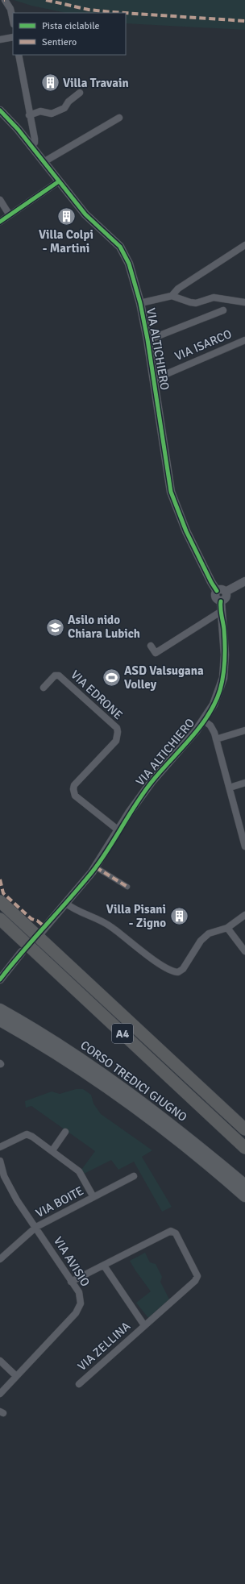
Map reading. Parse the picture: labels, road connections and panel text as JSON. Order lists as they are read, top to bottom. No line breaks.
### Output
{"streets":{"highway":["A4","CORSO TREDICI GIUGNO"],"street":["VIA ISARCO","VIA ALTICHIERO","VIA EDRONE","VIA BOITE","VIA AVISIO","VIA ZELLINA"]},"crossings":[["VIA ISARCO","VIA ALTICHIERO"],["VIA ALTICHIERO","VIA EDRONE"],["VIA BOITE","VIA AVISIO"],["VIA AVISIO","VIA ZELLINA"]],"places":{"building":["Villa Travain","Villa Colpi - Martini","Villa Pisani - Zigno"],"school or university":["Asilo nido Chiara Lubich"],"sports":["ASD Valsugana Volley"]},"legend":["Pista ciclabile","Sentiero"]}
